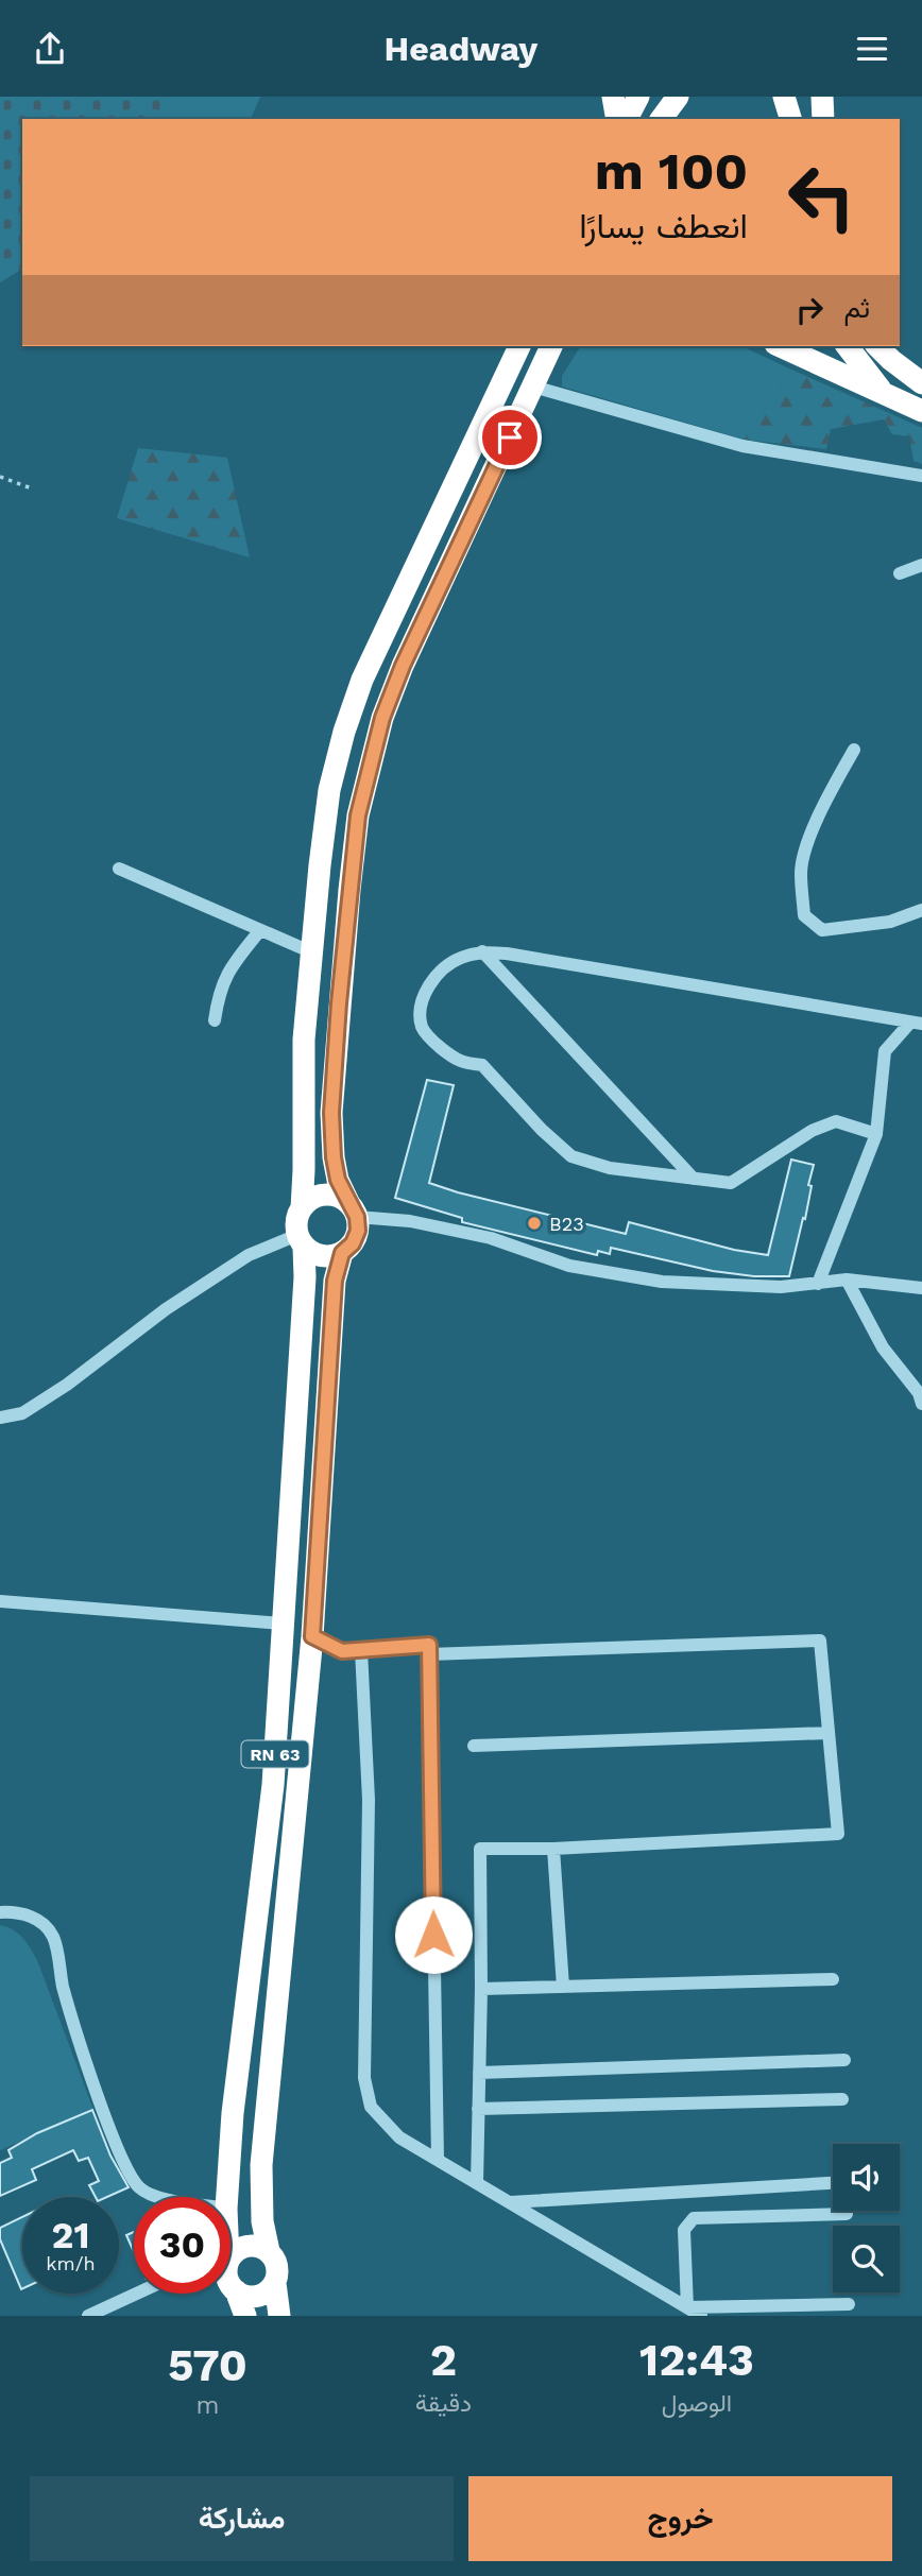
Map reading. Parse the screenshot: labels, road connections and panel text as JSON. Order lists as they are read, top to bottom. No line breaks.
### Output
{"streets":{"highway":["RN 63"]},"places":["B23"],"page":{"header":"Headway","turn":["100 m","انعطف يسارًا"],"then":"ثم","speed":"21 km/h","limit":"30","eta":["12:43","الوصول","2","دقيقة","570","m"],"buttons":["خروج","مشاركة"]}}
